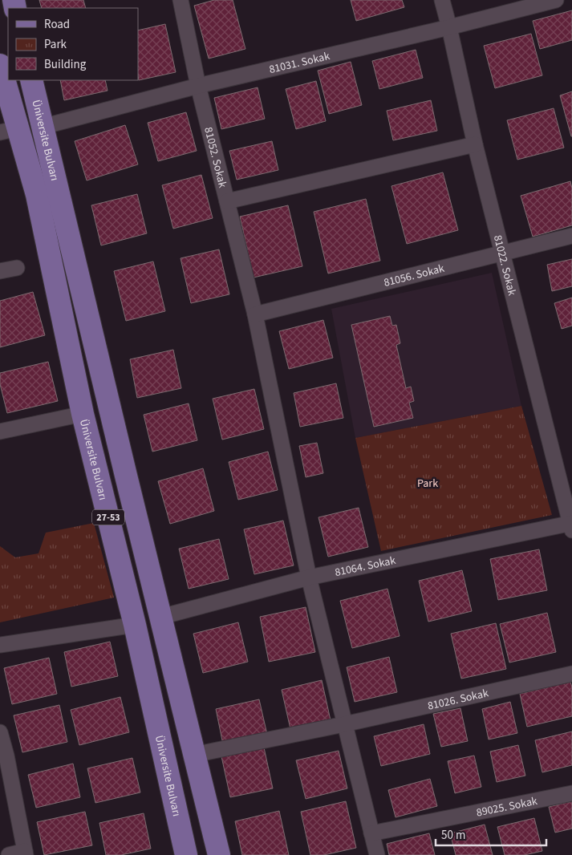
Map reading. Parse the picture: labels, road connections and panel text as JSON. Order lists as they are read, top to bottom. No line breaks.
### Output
{"streets":{"main road":["Üniversite Bulvarı","27-53"],"street":["81031. Sokak","81052. Sokak","81022. Sokak","81056. Sokak","81064. Sokak","81026. Sokak","89025. Sokak"]},"crossings":[["81031. Sokak","Üniversite Bulvarı"],["81031. Sokak","81052. Sokak"],["81031. Sokak","81022. Sokak"],["Üniversite Bulvarı","81064. Sokak"],["Üniversite Bulvarı","81026. Sokak"],["81052. Sokak","81056. Sokak"],["81052. Sokak","81064. Sokak"],["81052. Sokak","81026. Sokak"],["81052. Sokak","89025. Sokak"],["81022. Sokak","81056. Sokak"],["81022. Sokak","81064. Sokak"]],"parks":["Park"],"legend":["Road","Park","Building"],"scale_bar":"50 m"}
